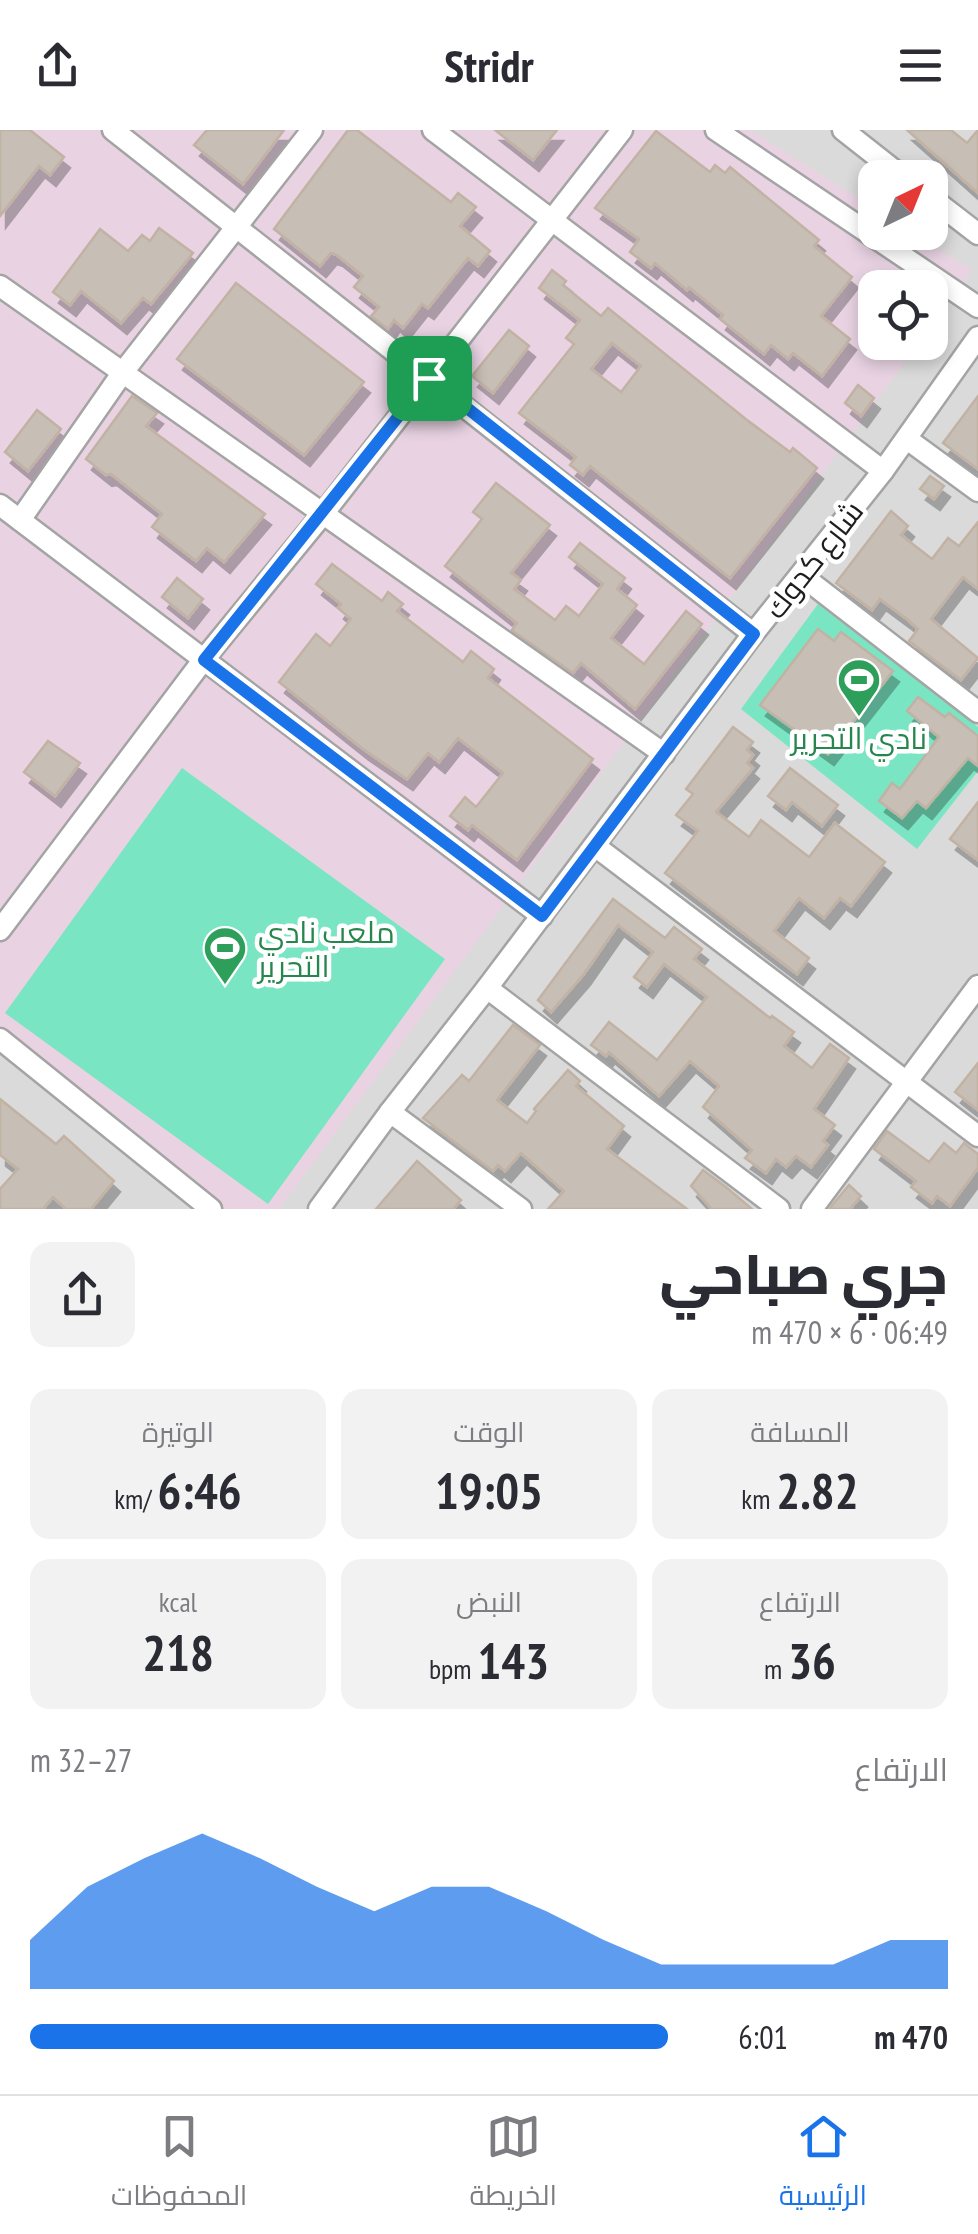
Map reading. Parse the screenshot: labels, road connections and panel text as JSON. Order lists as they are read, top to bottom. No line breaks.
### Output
{"streets":{"street":["شارع كدوك"]},"places":{"sports":["نادي التحرير","ملعب نادي التحرير"]},"north":"top right","page":{"header":"Stridr","heading":["جري صباحي","06:49 · 6 × 470 m"],"stats":[["المسافة","2.82 km"],["الوقت","19:05"],["الوتيرة","6:46 /km"],["الارتفاع","36 m"],["النبض","143 bpm"],["kcal","218"]],"chart":["الارتفاع","27–32 m"],"list":[{"name":"470 m","note":"6:01"}],"tabs":["الرئيسية","الخريطة","المحفوظات"]}}
